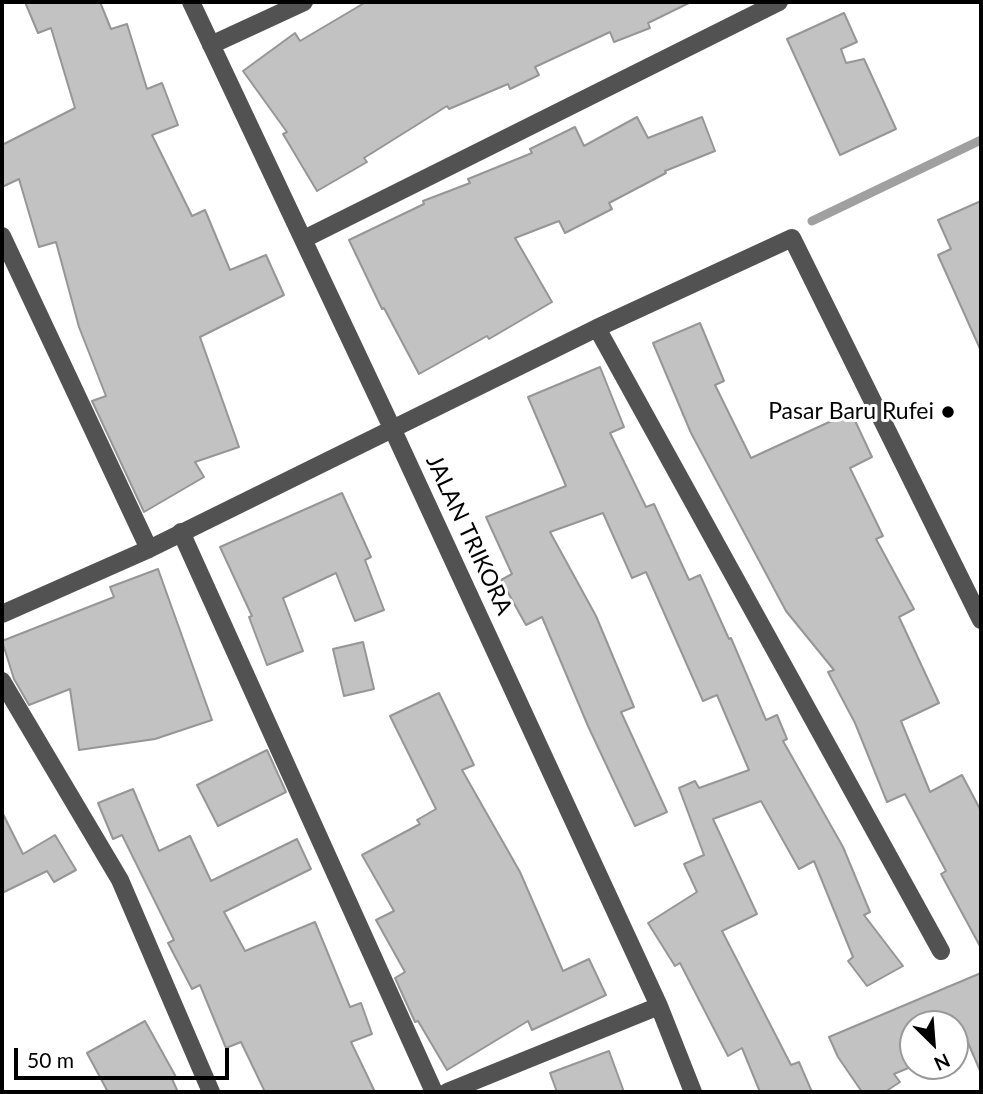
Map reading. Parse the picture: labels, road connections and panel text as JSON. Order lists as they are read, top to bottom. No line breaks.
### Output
{"streets":{"street":["JALAN TRIKORA"]},"places":["Pasar Baru Rufei"],"scale_bar":"50 m","north":"bottom right"}
